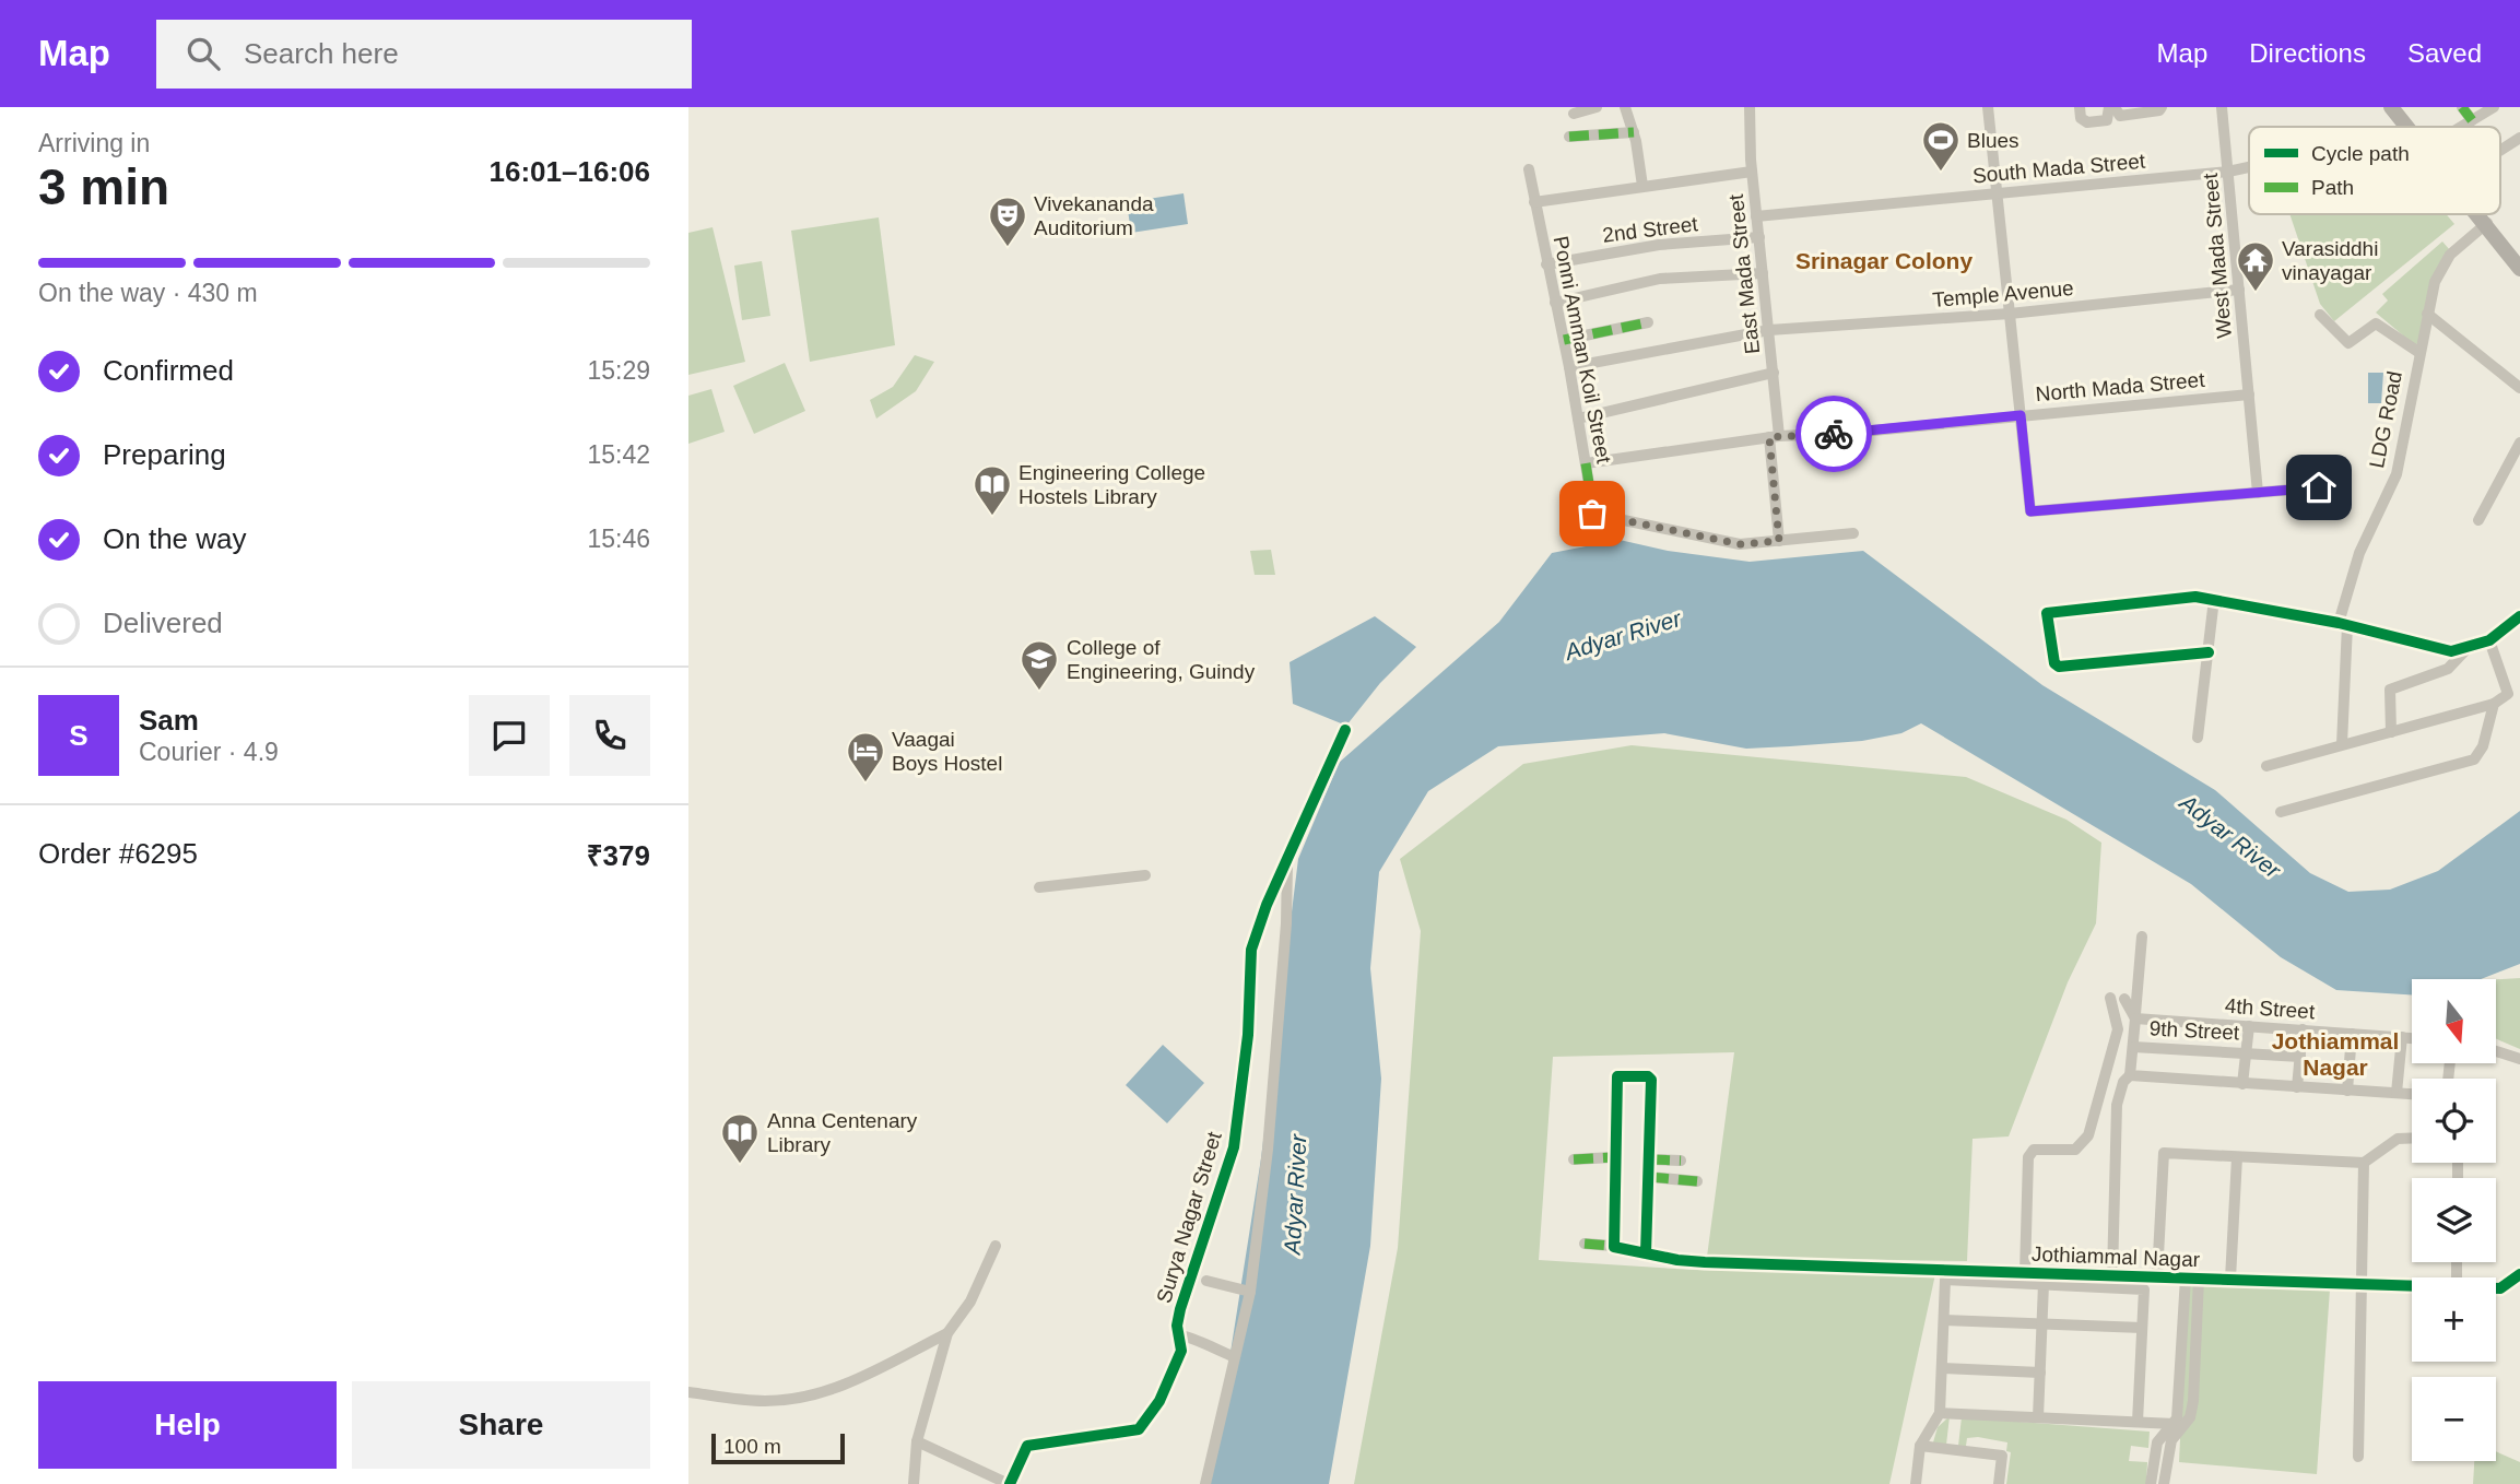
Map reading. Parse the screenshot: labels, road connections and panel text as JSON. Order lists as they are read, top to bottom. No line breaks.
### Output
{"streets":{"street":["South Mada Street","2nd Street","West Mada Street","East Mada Street","Temple Avenue","Ponni Amman Koil Street","North Mada Street","LDG Road","4th Street","9th Street","Surya Nagar Street","Jothiammal Nagar"]},"crossings":[["South Mada Street","West Mada Street"],["South Mada Street","East Mada Street"],["2nd Street","East Mada Street"],["2nd Street","Ponni Amman Koil Street"],["West Mada Street","Temple Avenue"],["West Mada Street","North Mada Street"],["East Mada Street","Temple Avenue"],["East Mada Street","Ponni Amman Koil Street"],["East Mada Street","North Mada Street"],["Temple Avenue","Ponni Amman Koil Street"],["Ponni Amman Koil Street","North Mada Street"]],"districts":["Srinagar Colony","Jothiammal Nagar"],"water":["Adyar River"],"places":{"sports":["Blues"],"theatre":["Vivekananda Auditorium"],"temple":["Varasiddhi vinayagar"],"library":["Engineering College Hostels Library","Anna Centenary Library"],"school or university":["College of Engineering, Guindy"],"hotel":["Vaagai Boys Hostel"]},"legend":["Cycle path","Path"],"scale_bar":"100 m","north":"bottom","page":{"header":"Map","search":"Search here","nav":["Map","Directions","Saved"],"heading":["3 min","Arriving in","16:01–16:06"],"panel":["Sam","Courier · 4.9","Order #6295","₹379"],"bar":"On the way · 430 m","list":[["Confirmed","15:29"],["Preparing","15:42"],["On the way","15:46"],"Delivered"],"round":"S","map_buttons":["+","−"],"buttons":["Help","Share"],"scale":"100 m"}}
